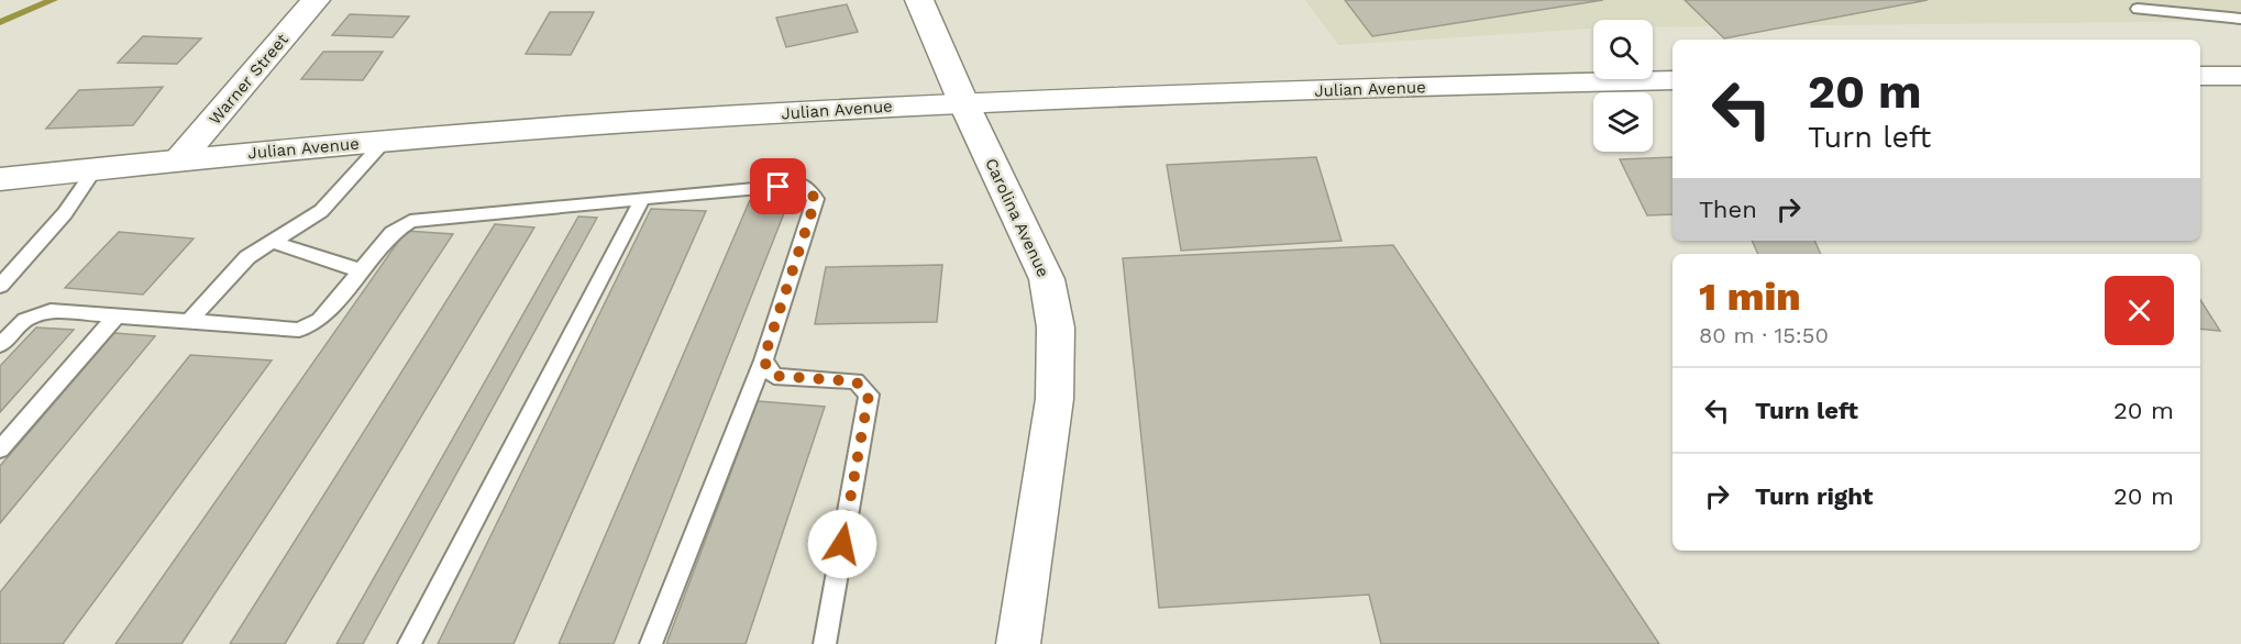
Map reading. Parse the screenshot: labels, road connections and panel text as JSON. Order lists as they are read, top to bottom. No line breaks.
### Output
{"streets":{"street":["Warner Street","Julian Avenue","Carolina Avenue"]},"crossings":[["Warner Street","Julian Avenue"],["Julian Avenue","Carolina Avenue"]],"page":{"turn":["20 m","Turn left"],"then":"Then","heading":["1 min","80 m · 15:50"],"list":[{"name":"Turn left","value":"20 m"},{"name":"Turn right","value":"20 m"}]}}
